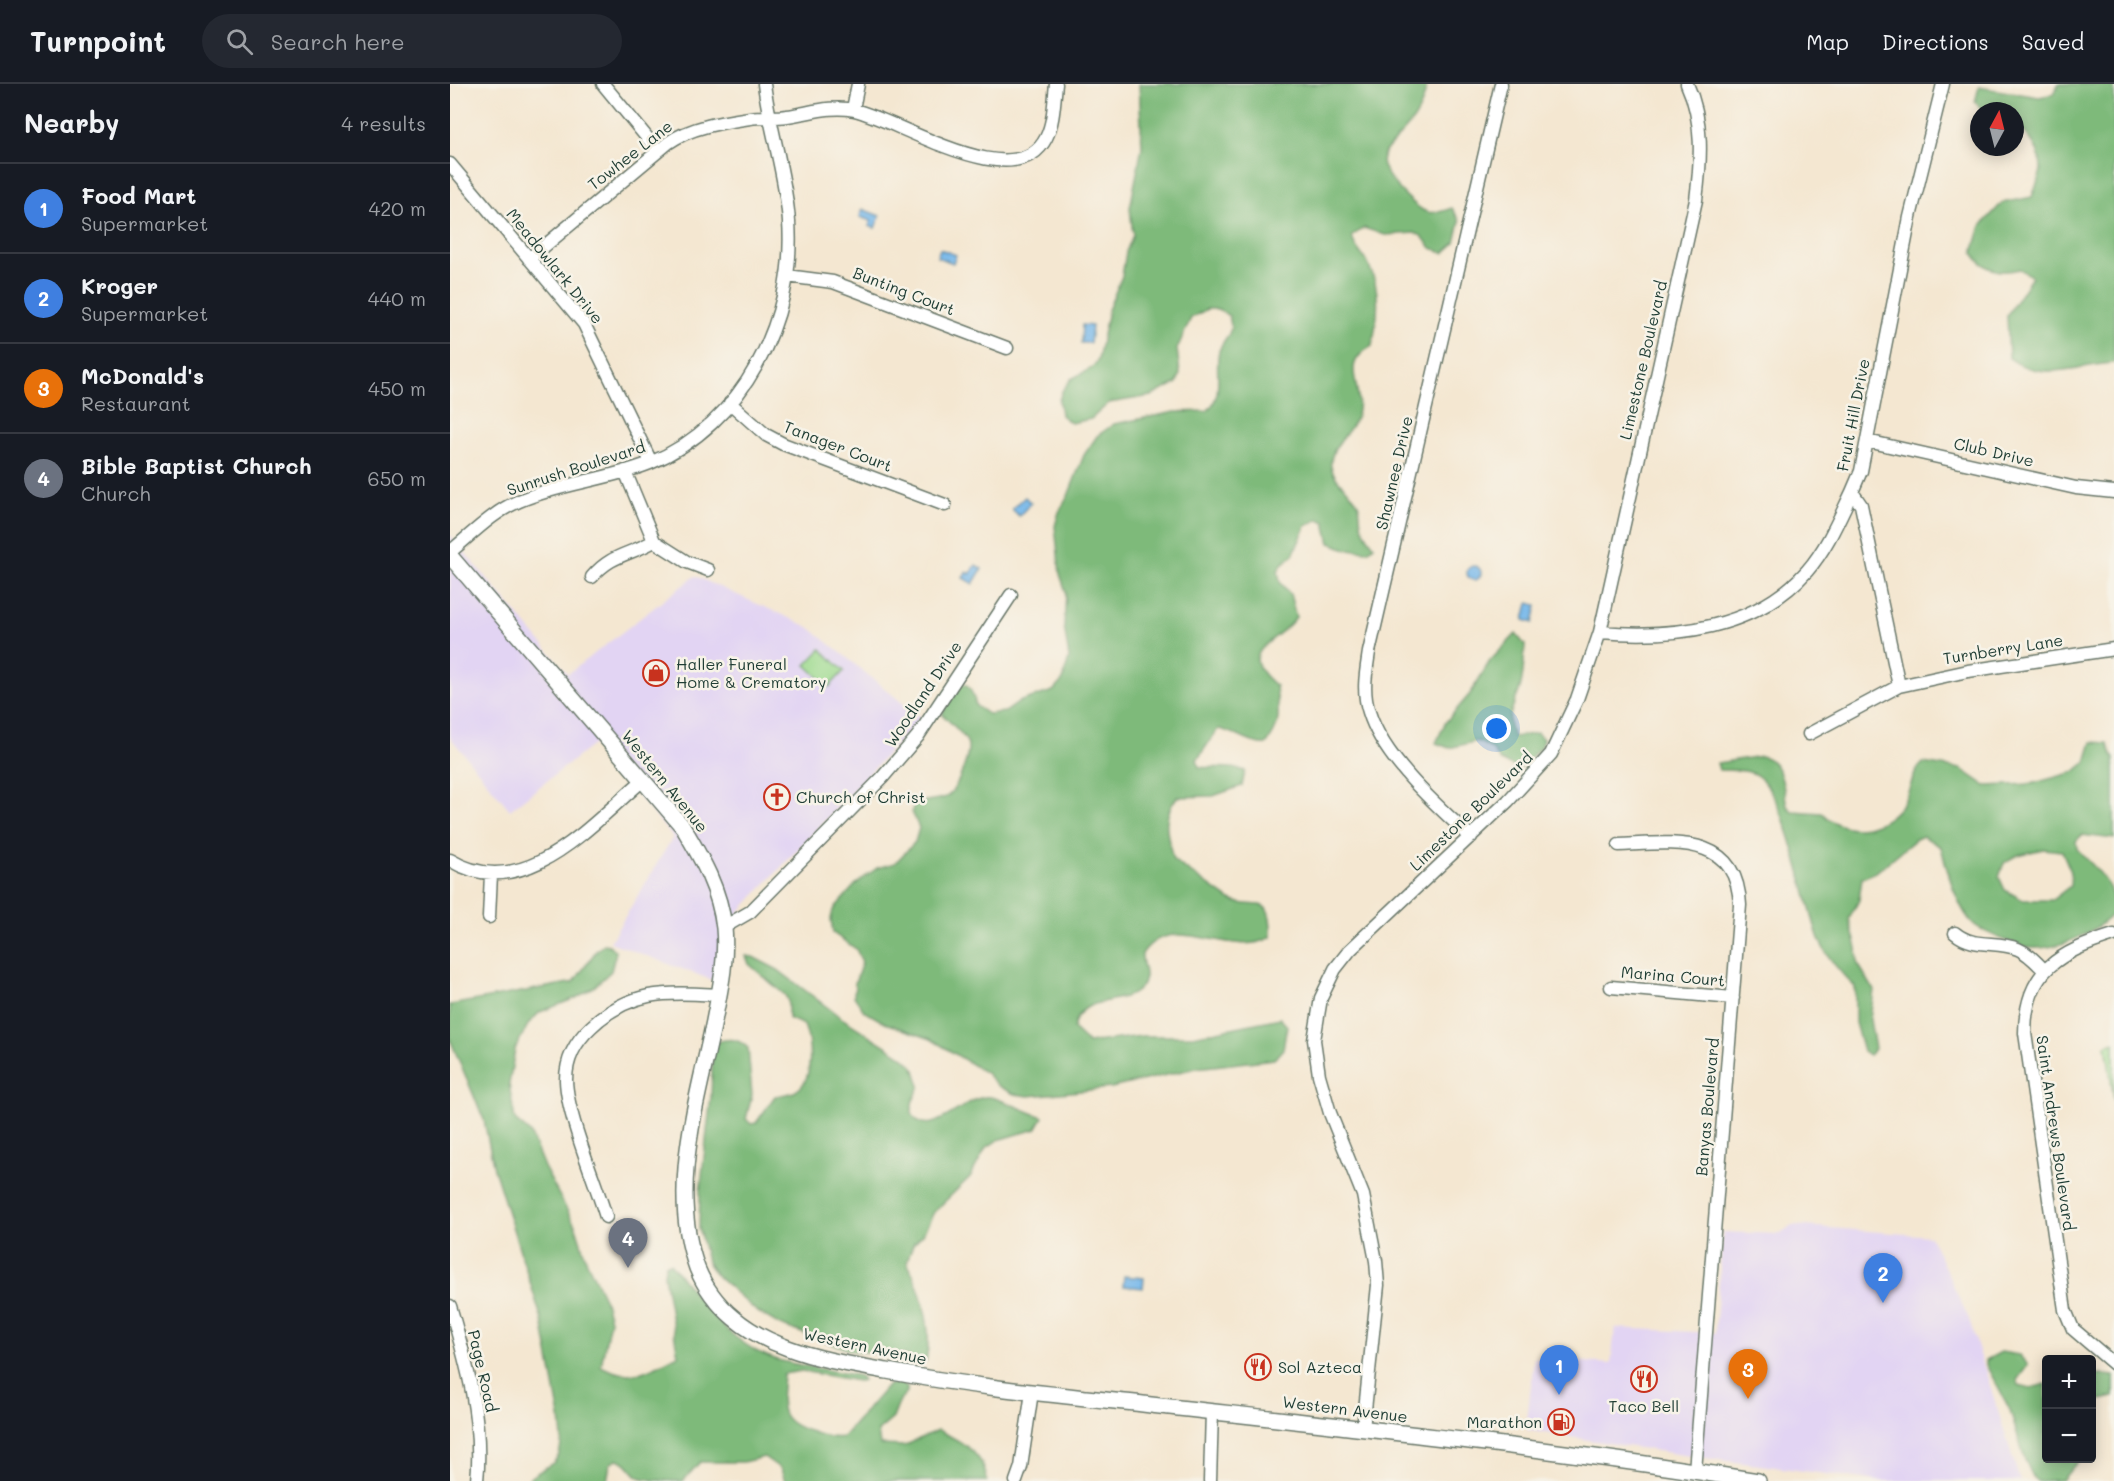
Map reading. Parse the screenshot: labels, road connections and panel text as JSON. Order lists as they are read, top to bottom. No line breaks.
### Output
{"streets":{"main road":["Western Avenue"],"street":["Towhee Lane","Meadowlark Drive","Bunting Court","Limestone Boulevard","Fruit Hill Drive","Tanager Court","Club Drive","Sunrush Boulevard","Shawnee Drive","Turnberry Lane","Woodland Drive","Marina Court","Banyas Boulevard","Saint Andrews Boulevard","Page Road"]},"crossings":[["Towhee Lane","Meadowlark Drive"],["Towhee Lane","Sunrush Boulevard"],["Meadowlark Drive","Sunrush Boulevard"],["Bunting Court","Sunrush Boulevard"],["Limestone Boulevard","Shawnee Drive"],["Limestone Boulevard","Western Avenue"],["Fruit Hill Drive","Club Drive"],["Fruit Hill Drive","Turnberry Lane"],["Tanager Court","Sunrush Boulevard"],["Sunrush Boulevard","Western Avenue"],["Woodland Drive","Western Avenue"],["Western Avenue","Banyas Boulevard"],["Marina Court","Banyas Boulevard"]],"places":{"shop":["Haller Funeral Home & Crematory"],"church":["Church of Christ"],"restaurant":["Sol Azteca","Taco Bell"],"fuel station":["Marathon"]},"north":"top","page":{"header":"Turnpoint","search":"Search here","nav":["Map","Directions","Saved"],"heading":["Nearby","4 results"],"list":[{"mark":"1","name":"Food Mart","note":"Supermarket","value":"420 m"},{"mark":"2","name":"Kroger","note":"Supermarket","value":"440 m"},{"mark":"3","name":"McDonald's","note":"Restaurant","value":"450 m"},{"mark":"4","name":"Bible Baptist Church","note":"Church","value":"650 m"}],"pins":["4","2","1","3"],"map_buttons":["+","−"]}}
